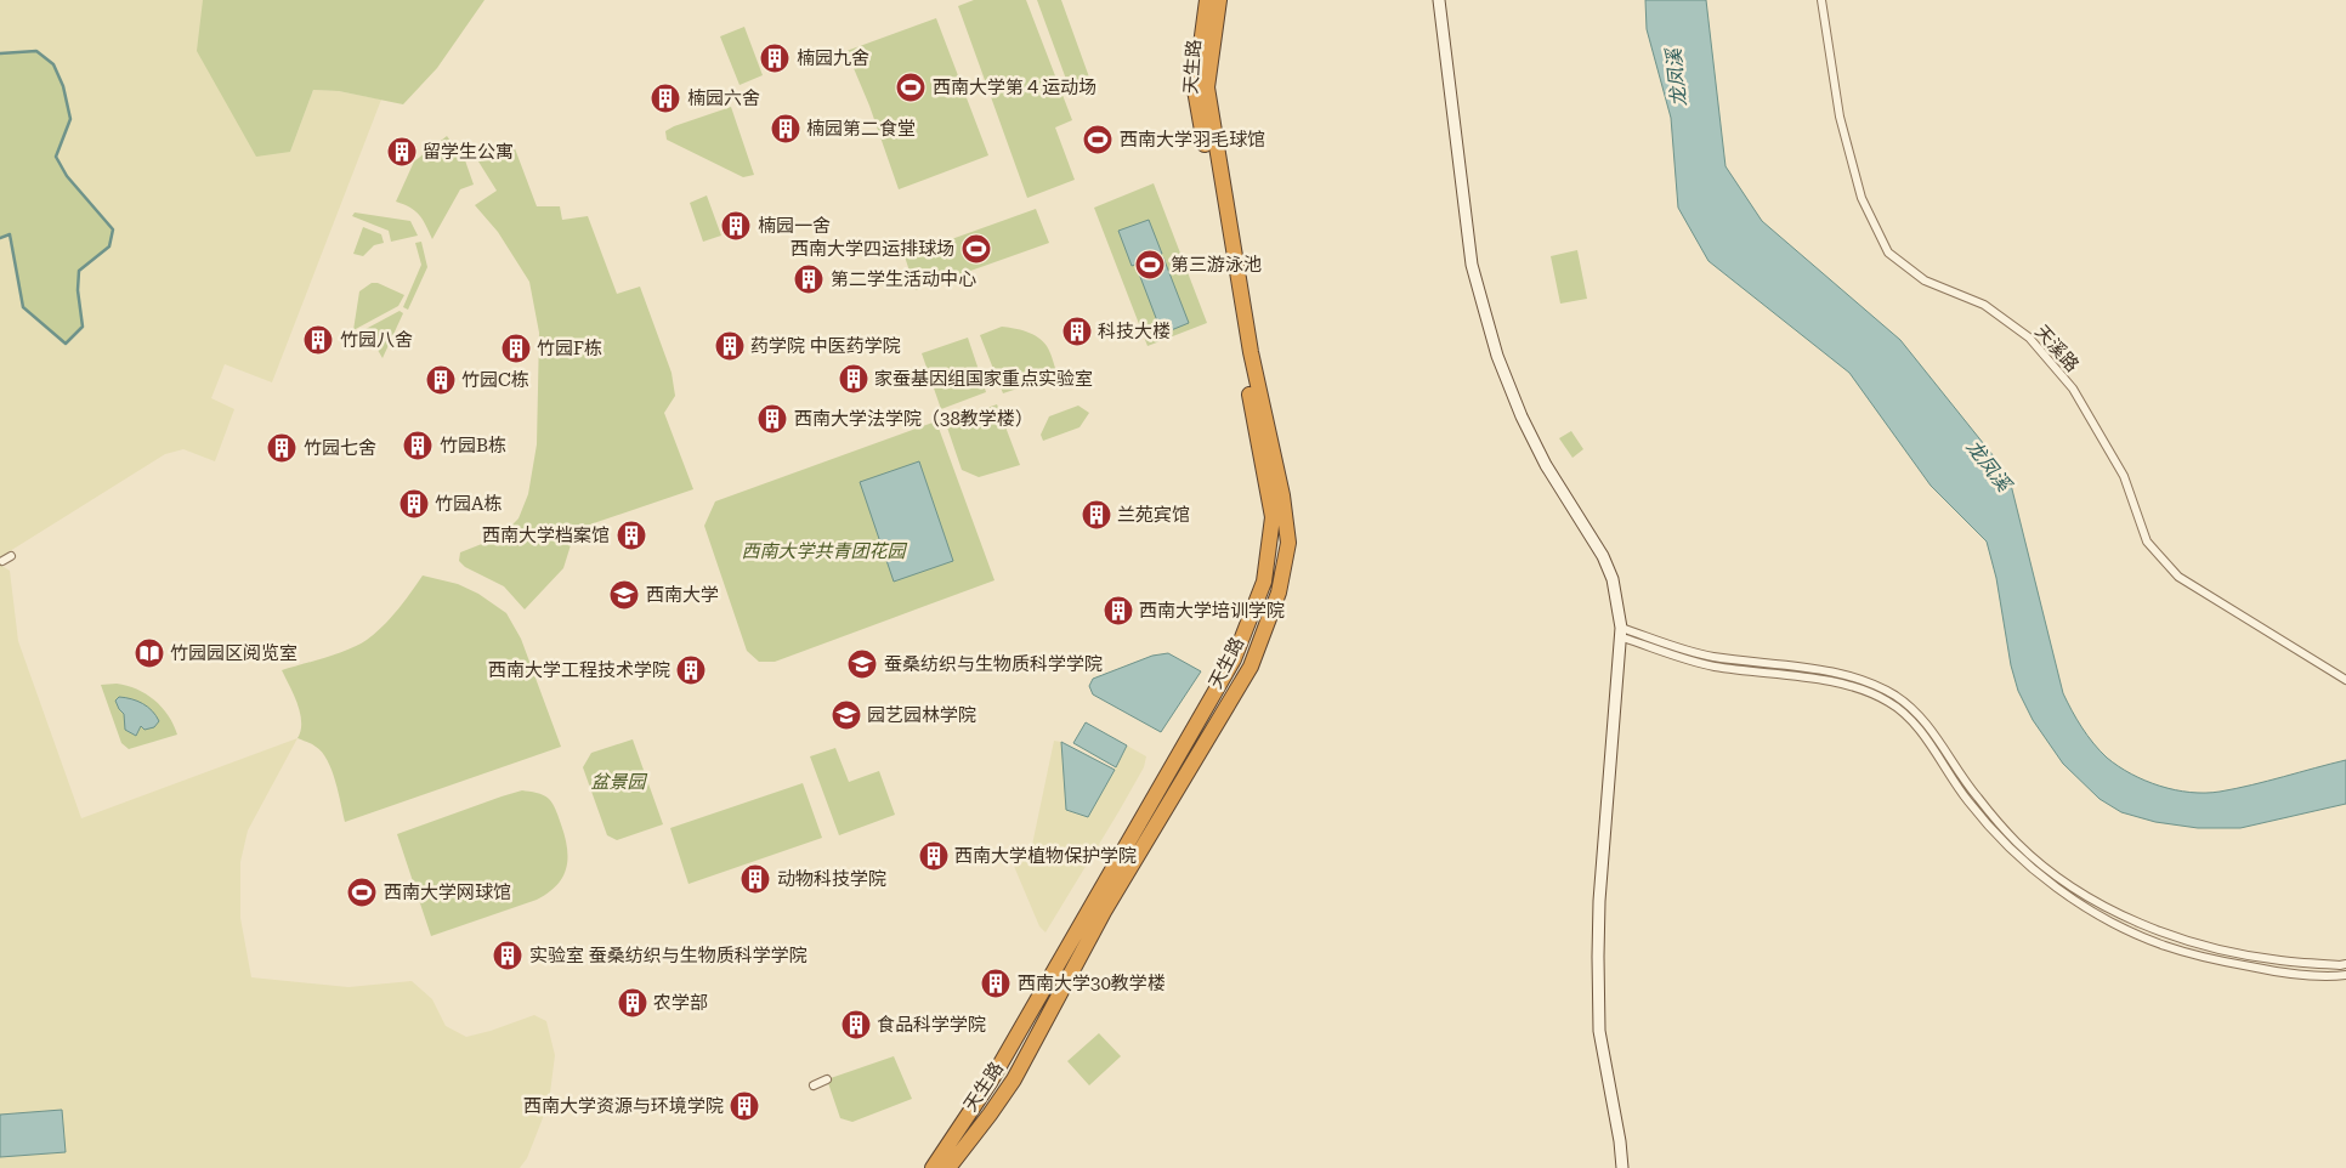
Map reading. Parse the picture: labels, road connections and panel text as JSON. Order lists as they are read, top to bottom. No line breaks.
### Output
{"streets":{"highway":["天生路"],"street":["天溪路"]},"water":["龙凤溪"],"parks":["西南大学共青团花园","盆景园"],"places":{"building":["楠园九舍","楠园六舍","楠园第二食堂","留学生公寓","楠园一舍","第二学生活动中心","科技大楼","竹园八舍","药学院 中医药学院","竹园F栋","家蚕基因组国家重点实验室","竹园C栋","西南大学法学院（38教学楼）","竹园B栋","竹园七舍","竹园A栋","兰苑宾馆","西南大学档案馆","西南大学培训学院","西南大学工程技术学院","西南大学植物保护学院","动物科技学院","实验室 蚕桑纺织与生物质科学学院","西南大学30教学楼","农学部","食品科学学院","西南大学资源与环境学院"],"sports":["西南大学第４运动场","西南大学羽毛球馆","西南大学四运排球场","第三游泳池","西南大学网球馆"],"school or university":["西南大学","蚕桑纺织与生物质科学学院","园艺园林学院"],"library":["竹园园区阅览室"]}}
